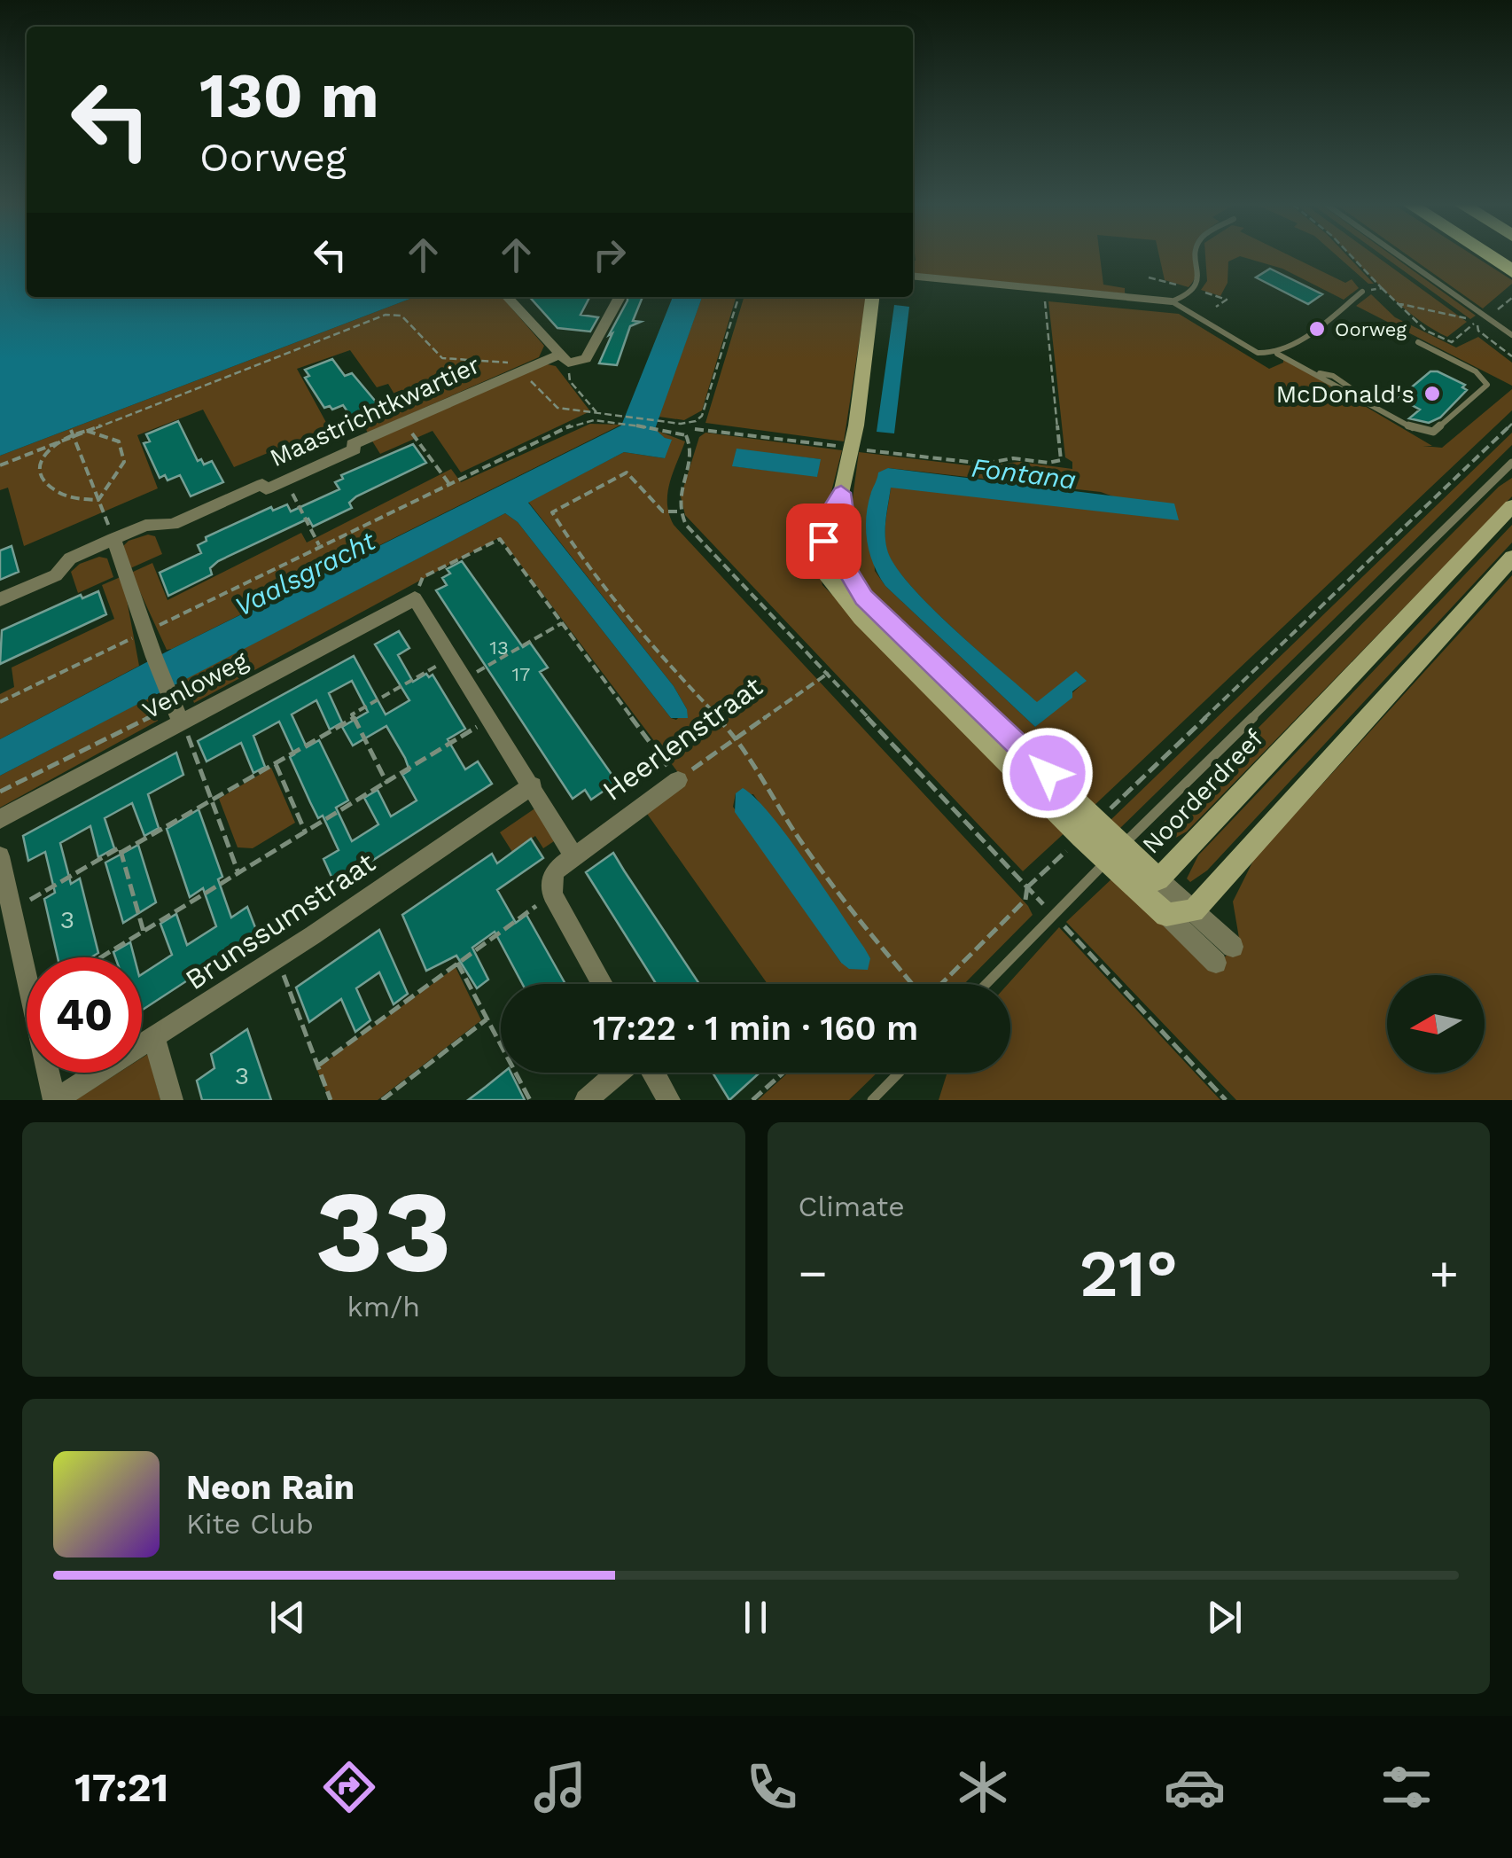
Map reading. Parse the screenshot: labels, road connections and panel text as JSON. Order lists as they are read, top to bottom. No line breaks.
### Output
{"streets":{"street":["Maastrichtkwartier","Venloweg","Heerlenstraat","Noorderdreef","Brunssumstraat"]},"water":["Fontana","Vaalsgracht"],"places":["Oorweg","McDonald's"],"house_numbers":["13","17","3","3"],"north":"left","page":{"turn":["130 m","Oorweg"],"limit":"40","trip":"17:22 · 1 min · 160 m","tile":[["33","km/h"],"Climate"],"heat":["−","21°","+"],"song":["Neon Rain","Kite Club"],"tabs":"17:21"}}
